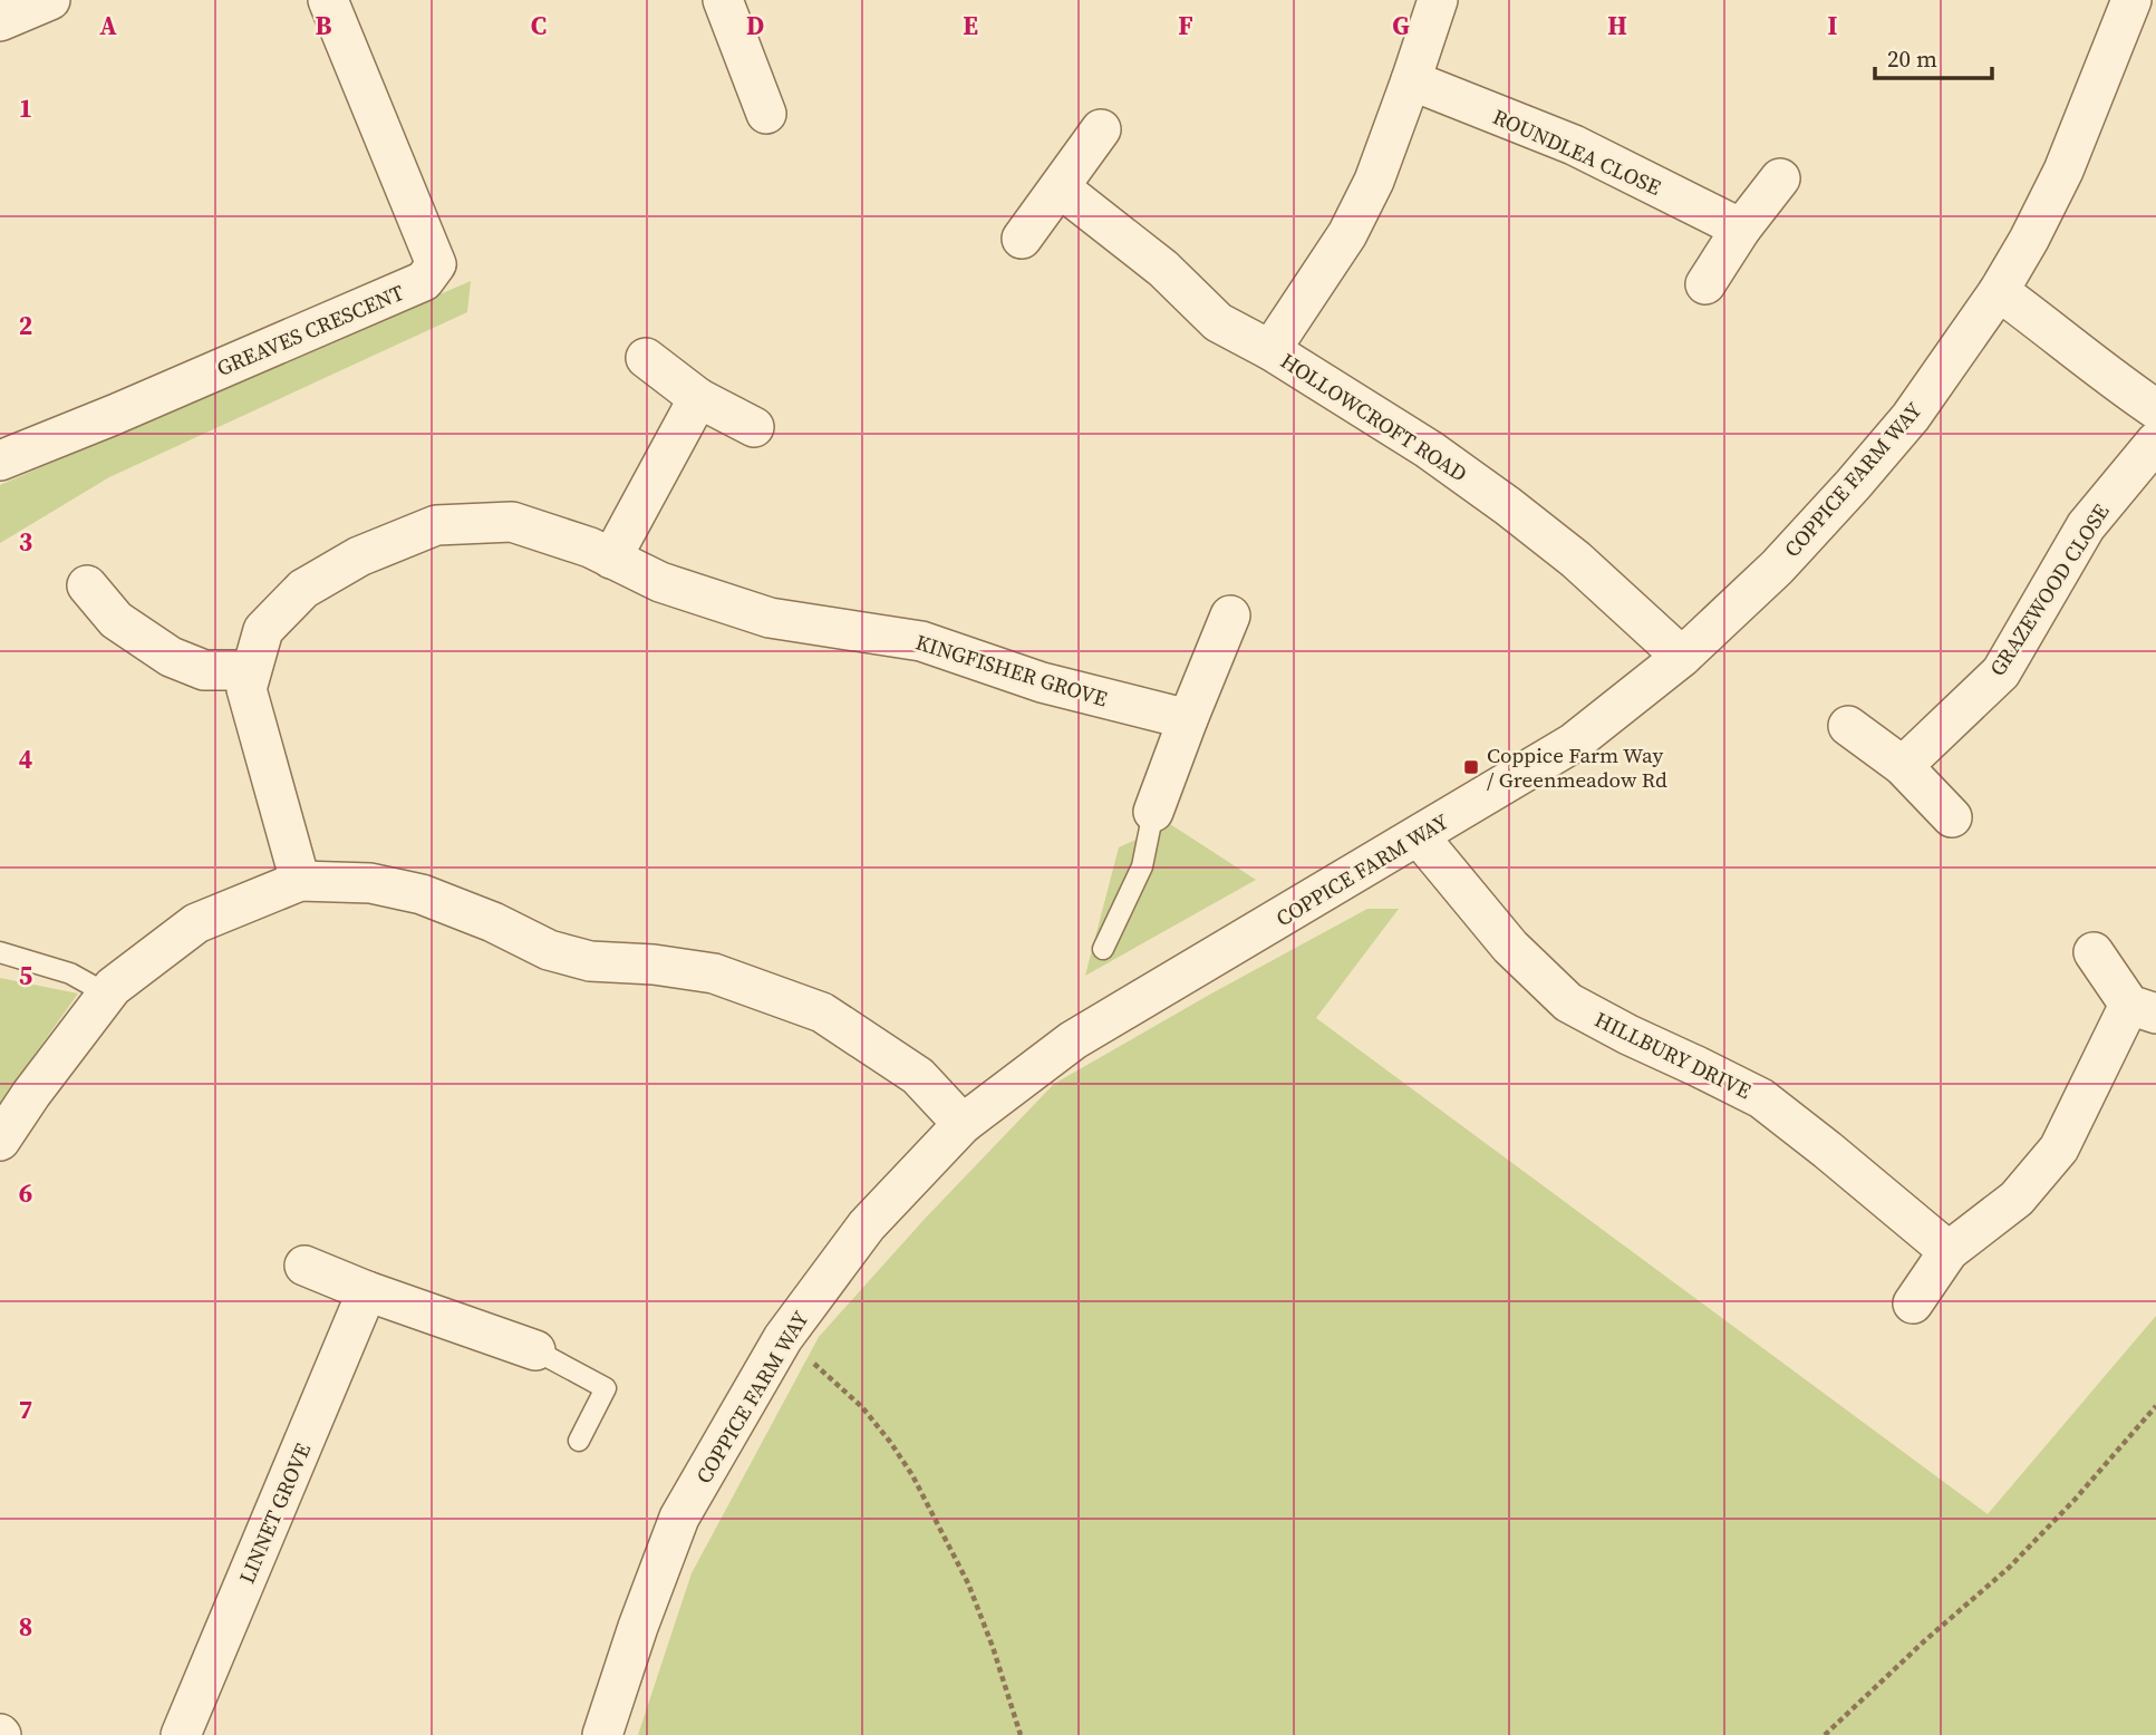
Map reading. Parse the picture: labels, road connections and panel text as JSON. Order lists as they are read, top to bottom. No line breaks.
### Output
{"streets":{"street":["ROUNDLEA CLOSE","GREAVES CRESCENT","HOLLOWCROFT ROAD","COPPICE FARM WAY","GRAZEWOOD CLOSE","KINGFISHER GROVE","HILLBURY DRIVE","LINNET GROVE"]},"crossings":[["HOLLOWCROFT ROAD","COPPICE FARM WAY"],["COPPICE FARM WAY","HILLBURY DRIVE"]],"places":{"transit":["Coppice Farm Way / Greenmeadow Rd"]},"scale_bar":"20 m","grid":{"columns":["A","B","C","D","E","F","G","H","I"],"rows":["1","2","3","4","5","6","7","8"]}}
